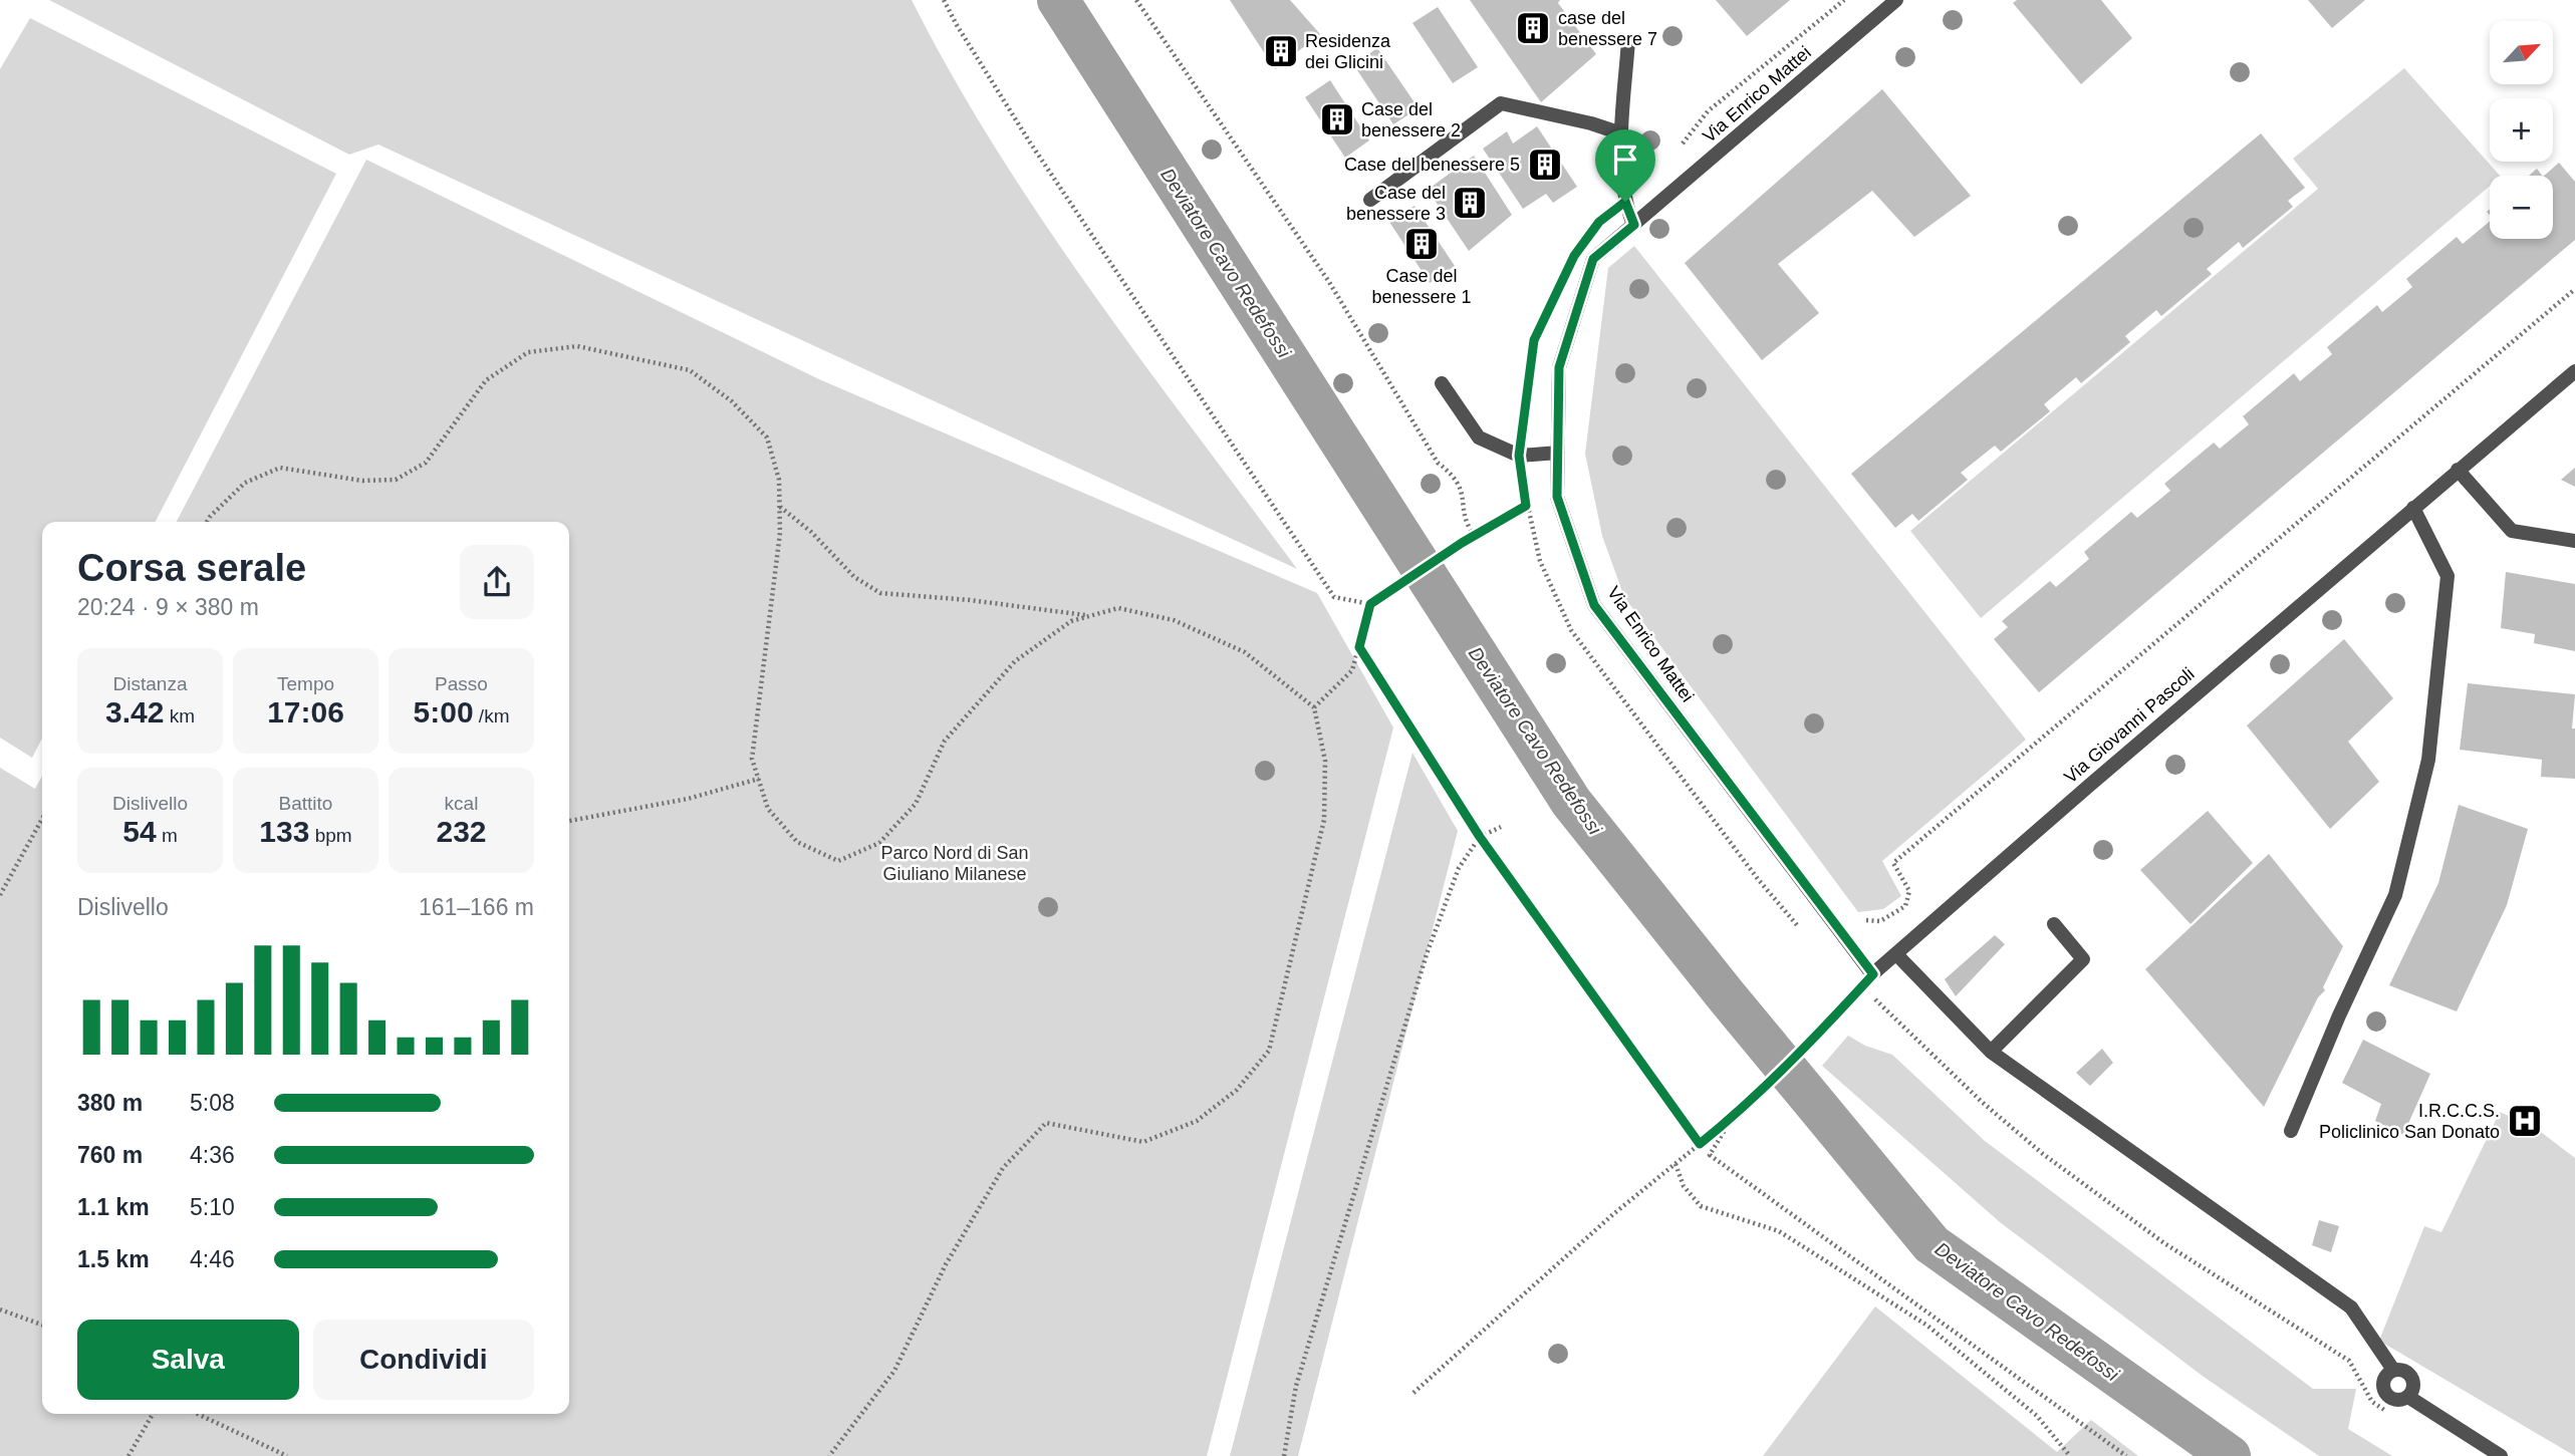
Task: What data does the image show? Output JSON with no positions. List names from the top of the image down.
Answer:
{
  "streets": {
    "street": ["Via Enrico Mattei", "Via Giovanni Pascoli"]
  },
  "crossings": [
    ["Via Enrico Mattei", "Via Giovanni Pascoli"]
  ],
  "water": ["Deviatore Cavo Redefossi"],
  "parks": ["Parco Nord di San Giuliano Milanese"],
  "places": {
    "building": [
      "case del benessere 7",
      "Residenza dei Glicini",
      "Case del benessere 2",
      "Case del benessere 5",
      "Case del benessere 3",
      "Case del benessere 1"
    ],
    "hospital": ["I.R.C.C.S. Policlinico San Donato"]
  },
  "north": "top right",
  "page": {
    "map_buttons": ["+", "−"],
    "heading": ["Corsa serale", "20:24 · 9 × 380 m"],
    "stats": [
      ["Distanza", "3.42 km"],
      ["Tempo", "17:06"],
      ["Passo", "5:00 /km"],
      ["Dislivello", "54 m"],
      ["Battito", "133 bpm"],
      ["kcal", "232"]
    ],
    "chart": ["Dislivello", "161–166 m"],
    "list": [
      {
        "name": "380 m",
        "note": "5:08"
      },
      {
        "name": "760 m",
        "note": "4:36"
      },
      {
        "name": "1.1 km",
        "note": "5:10"
      },
      {
        "name": "1.5 km",
        "note": "4:46"
      }
    ],
    "buttons": ["Salva", "Condividi"]
  }
}
